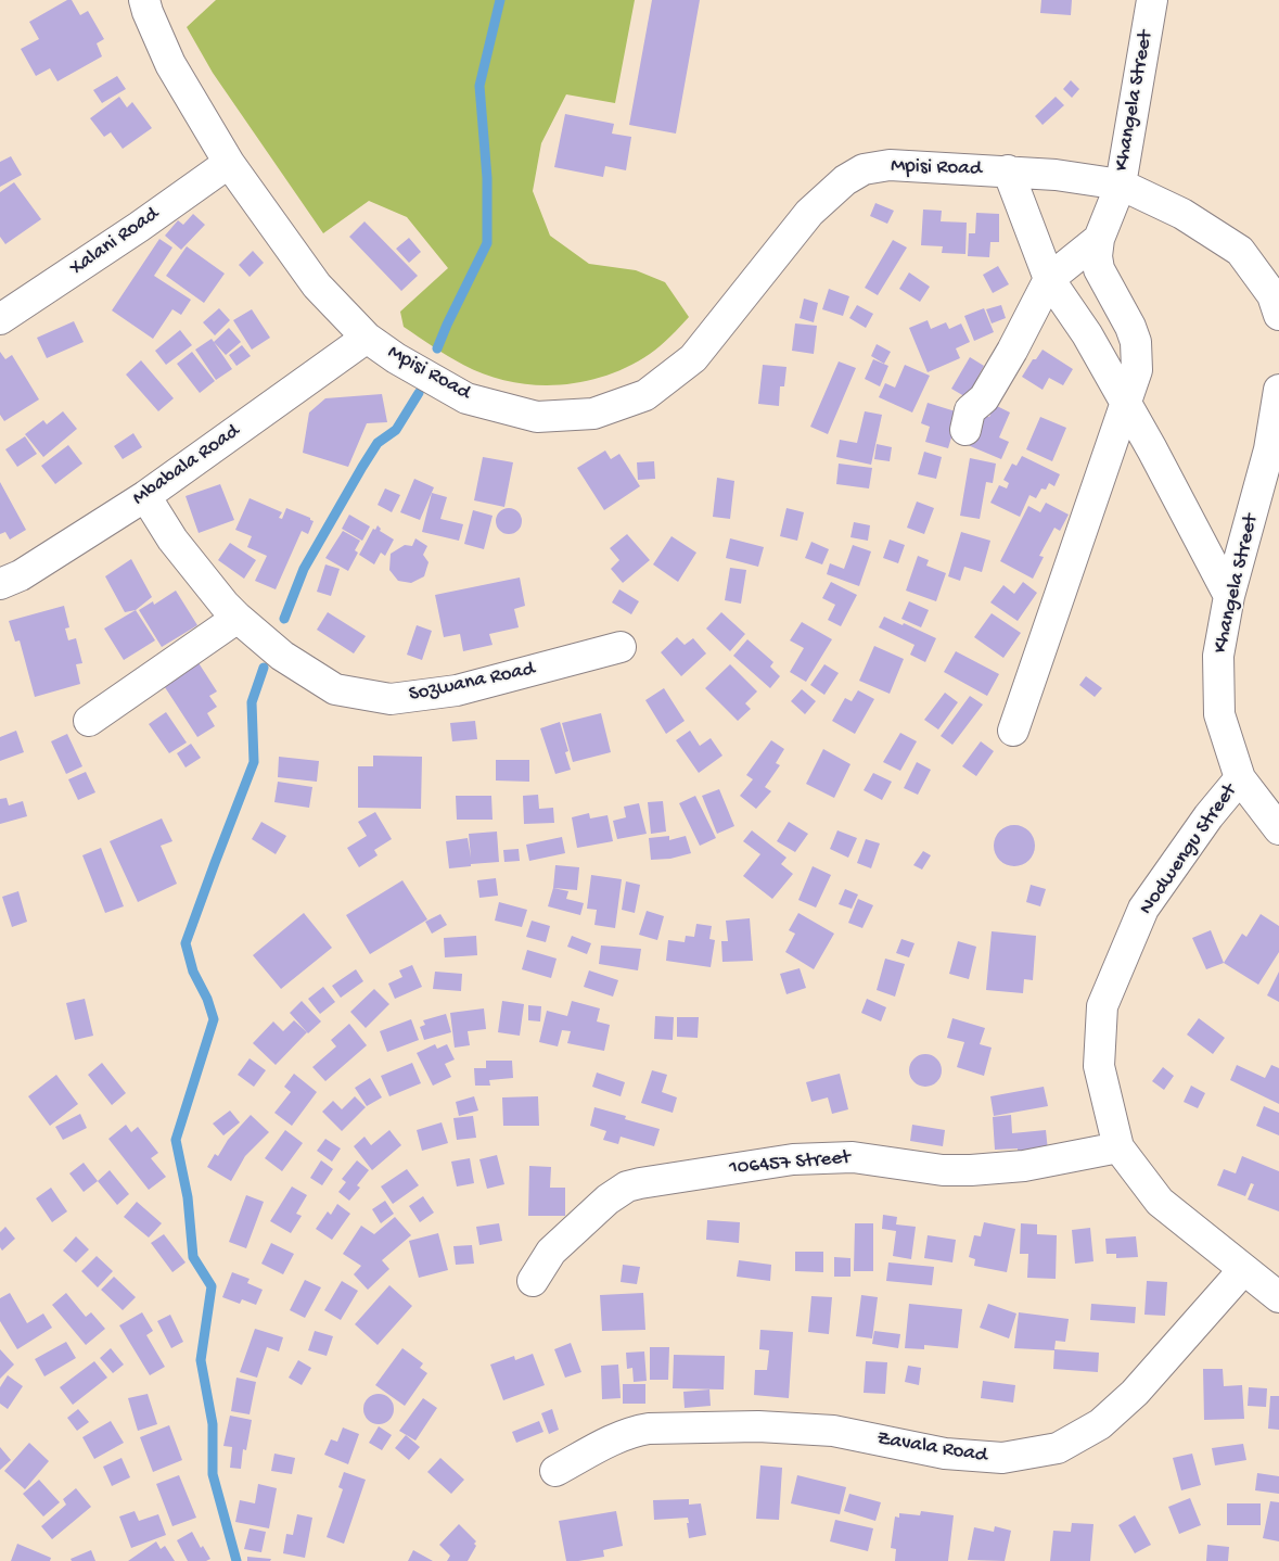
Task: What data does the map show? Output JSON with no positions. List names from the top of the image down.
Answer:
{
  "streets": {
    "street": [
      "Khangela Street",
      "Mpisi Road",
      "Xalani Road",
      "Mbabala Road",
      "Sozwana Road",
      "Nodwengu Street",
      "106457 Street",
      "Zavala Road"
    ]
  },
  "crossings": [
    ["Khangela Street", "Mpisi Road"],
    ["Khangela Street", "Nodwengu Street"],
    ["Mpisi Road", "Xalani Road"],
    ["Mpisi Road", "Mbabala Road"],
    ["Mbabala Road", "Sozwana Road"],
    ["Nodwengu Street", "106457 Street"],
    ["Nodwengu Street", "Zavala Road"]
  ]
}
